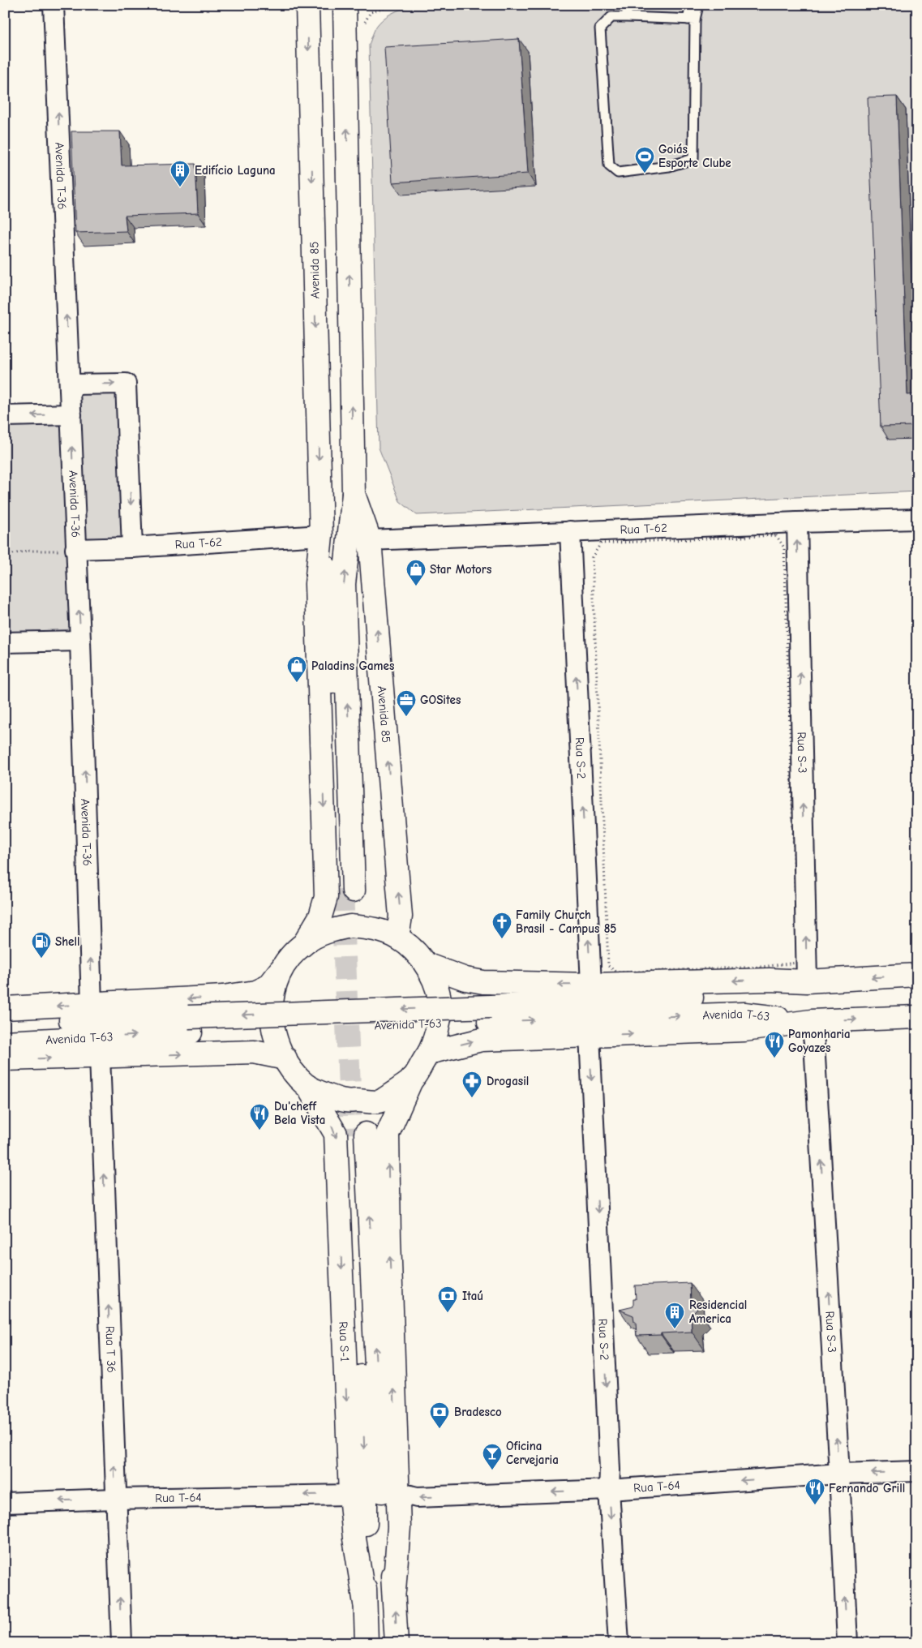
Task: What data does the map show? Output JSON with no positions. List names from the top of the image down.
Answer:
{
  "streets": {
    "main road": ["Avenida 85", "Avenida T-63", "Rua S-1"],
    "street": [
      "Avenida T-36",
      "Rua T-62",
      "Rua S-3",
      "Rua S-2",
      "Rua T 36",
      "Rua T-64"
    ]
  },
  "crossings": [
    ["Avenida T-36", "Rua T-62"],
    ["Avenida 85", "Rua T-62"],
    ["Rua T-62", "Rua S-3"],
    ["Rua T-62", "Rua S-2"],
    ["Rua S-3", "Avenida T-63"],
    ["Rua S-3", "Rua T-64"],
    ["Rua S-2", "Avenida T-63"],
    ["Rua S-2", "Rua T-64"],
    ["Avenida T-63", "Rua T 36"],
    ["Rua S-1", "Rua T-64"],
    ["Rua T 36", "Rua T-64"]
  ],
  "one_way": [
    "Avenida T-36",
    "Rua S-3",
    "Rua T 36",
    "Rua T-64"
  ],
  "places": {
    "sports": ["Goiás Esporte Clube"],
    "building": ["Edifício Laguna", "Residencial America"],
    "shop": ["Star Motors", "Paladins Games"],
    "office": ["GOSites"],
    "church": ["Family Church Brasil - Campus 85"],
    "fuel station": ["Shell"],
    "restaurant": ["Pamonharia Goyazes", "Du'cheff Bela Vista", "Fernando Grill"],
    "pharmacy": ["Drogasil"],
    "bank": ["Itaú", "Bradesco"],
    "bar": ["Oficina Cervejaria"]
  }
}
